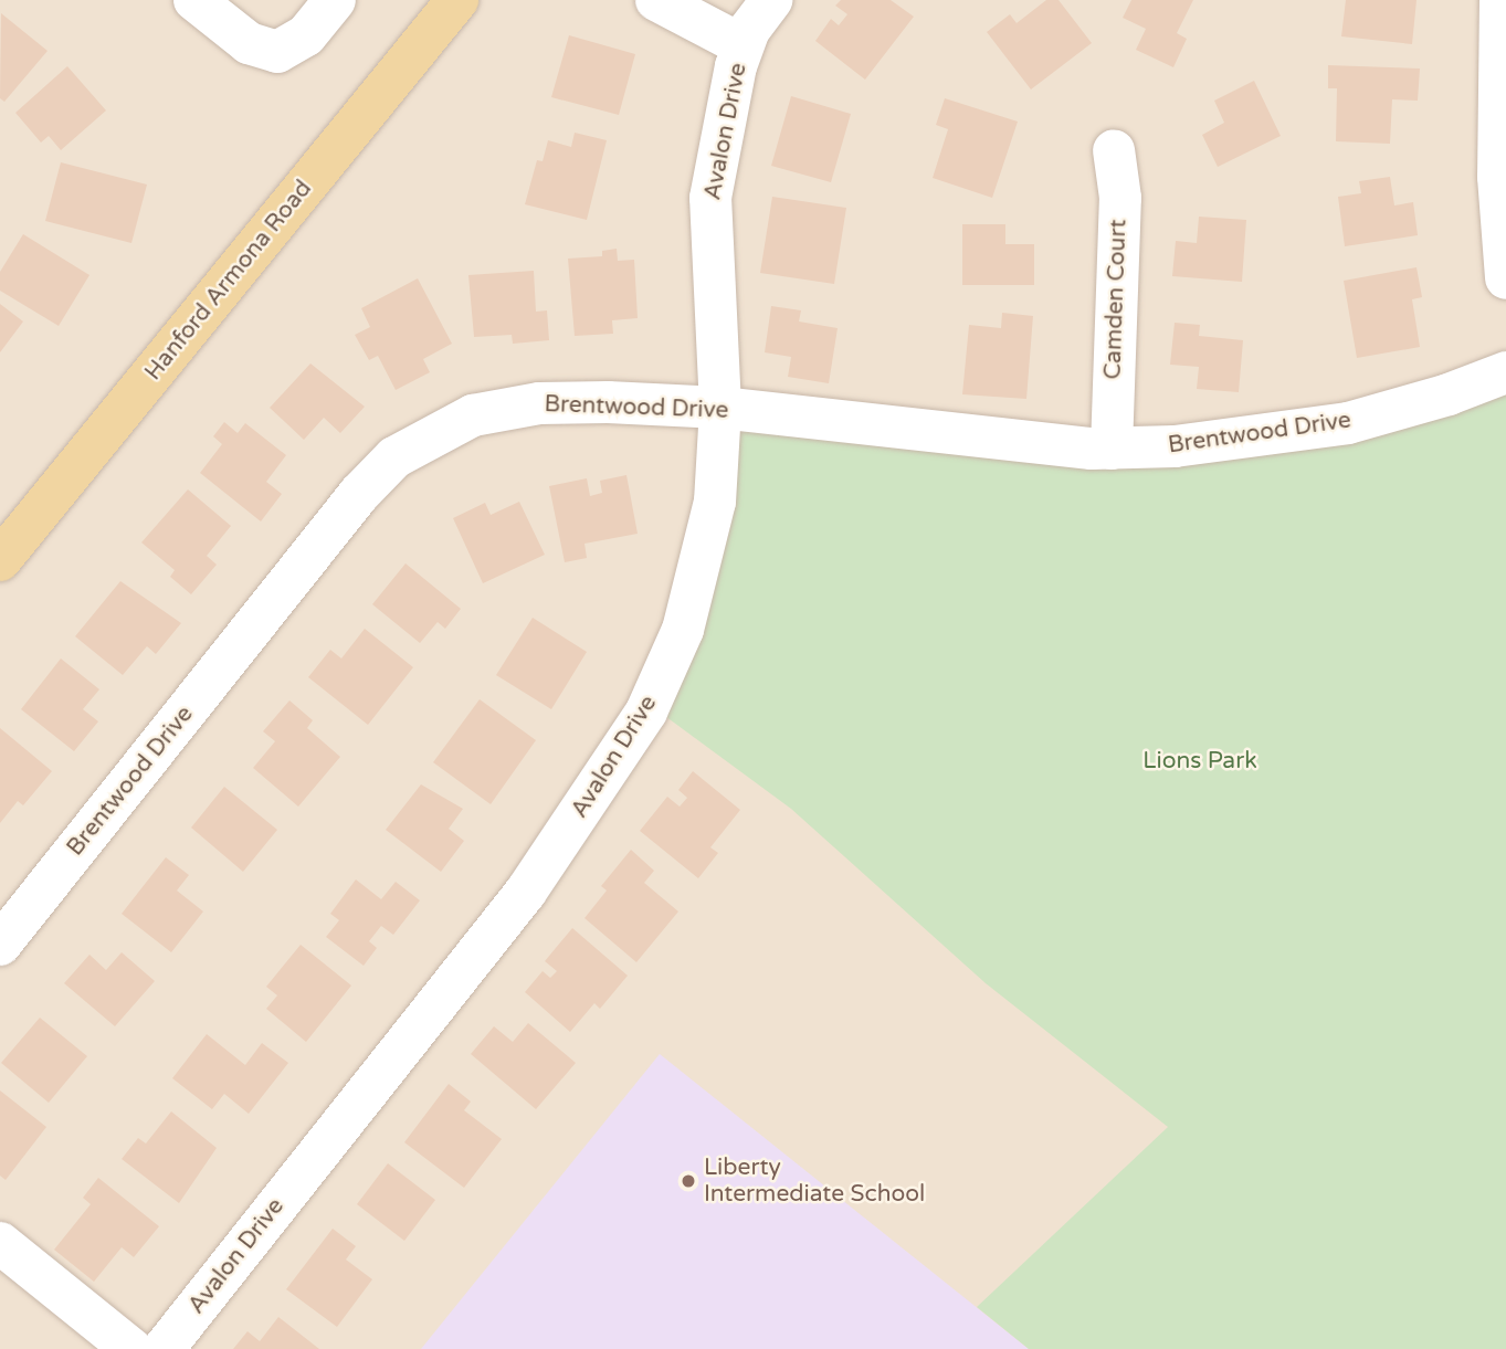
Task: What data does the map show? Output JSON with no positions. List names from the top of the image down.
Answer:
{
  "streets": {
    "main road": ["Hanford Armona Road"],
    "street": ["Avalon Drive", "Camden Court", "Brentwood Drive"]
  },
  "crossings": [
    ["Avalon Drive", "Brentwood Drive"],
    ["Camden Court", "Brentwood Drive"]
  ],
  "parks": ["Lions Park"],
  "places": ["Liberty Intermediate School"]
}
